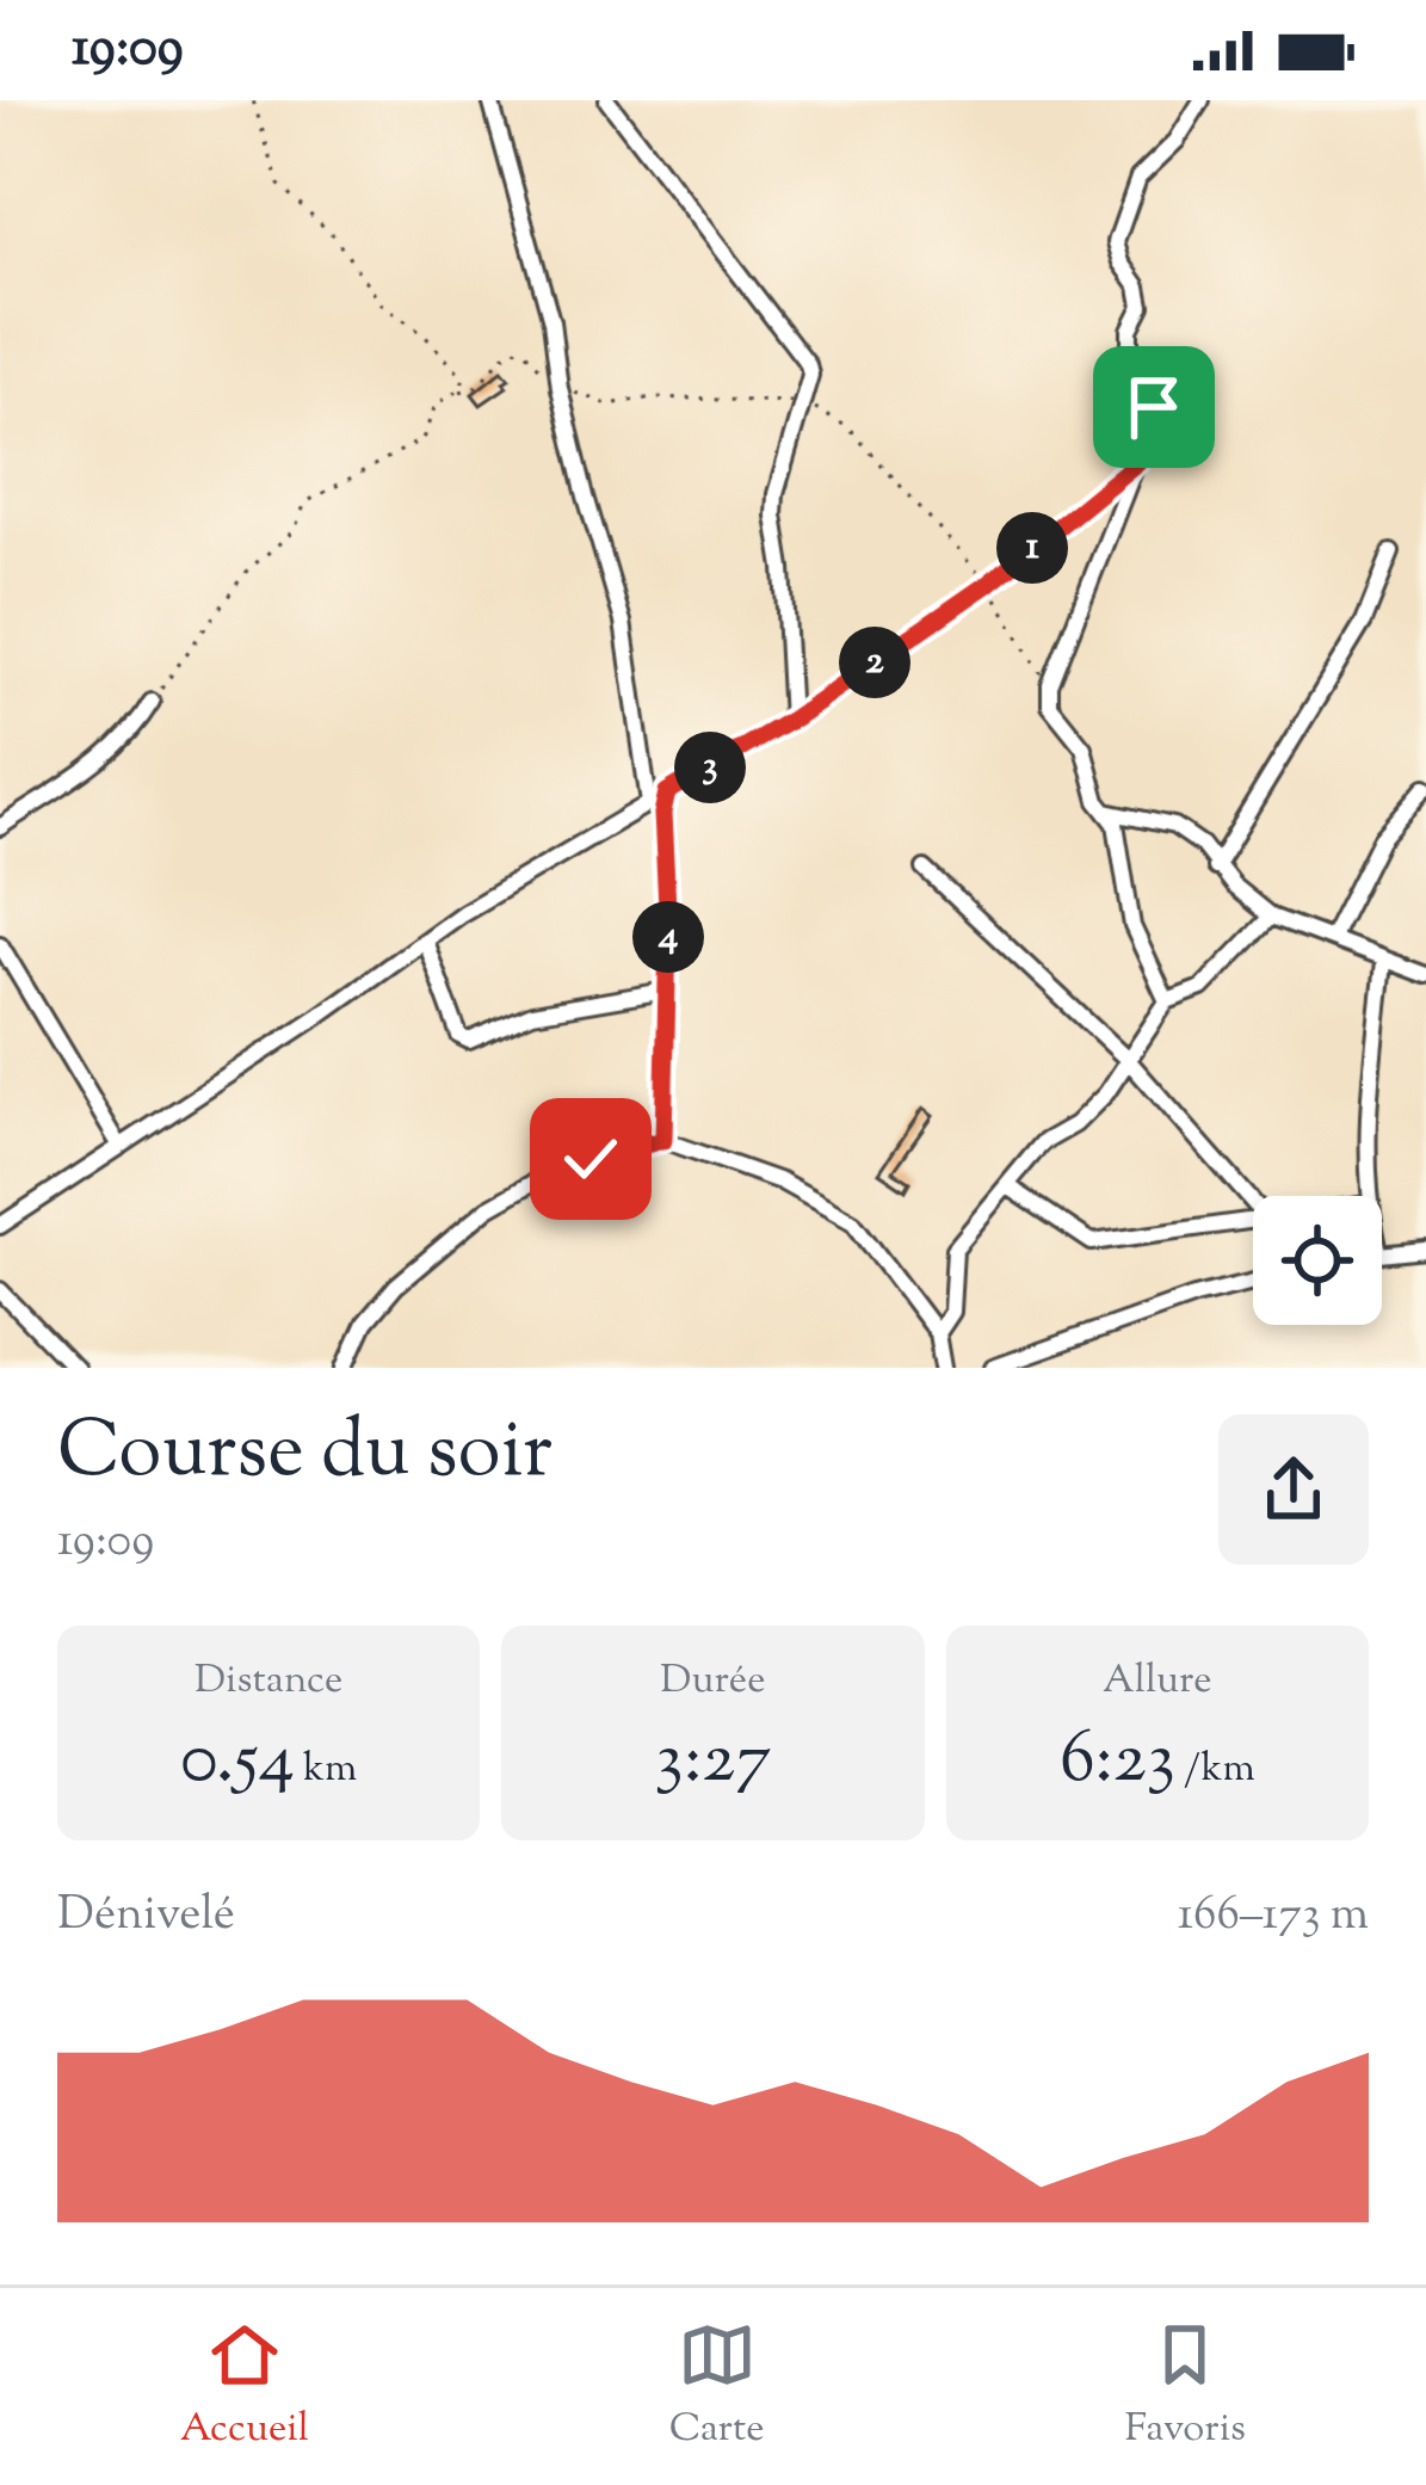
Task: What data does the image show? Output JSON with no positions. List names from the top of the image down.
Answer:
{
  "page": {
    "status": "19:09",
    "pins": [
      "1",
      "2",
      "3",
      "4"
    ],
    "heading": ["Course du soir", "19:09"],
    "stats": [
      ["Distance", "0.54 km"],
      ["Durée", "3:27"],
      ["Allure", "6:23 /km"]
    ],
    "chart": ["Dénivelé", "166–173 m"],
    "tabs": ["Accueil", "Carte", "Favoris"]
  }
}
